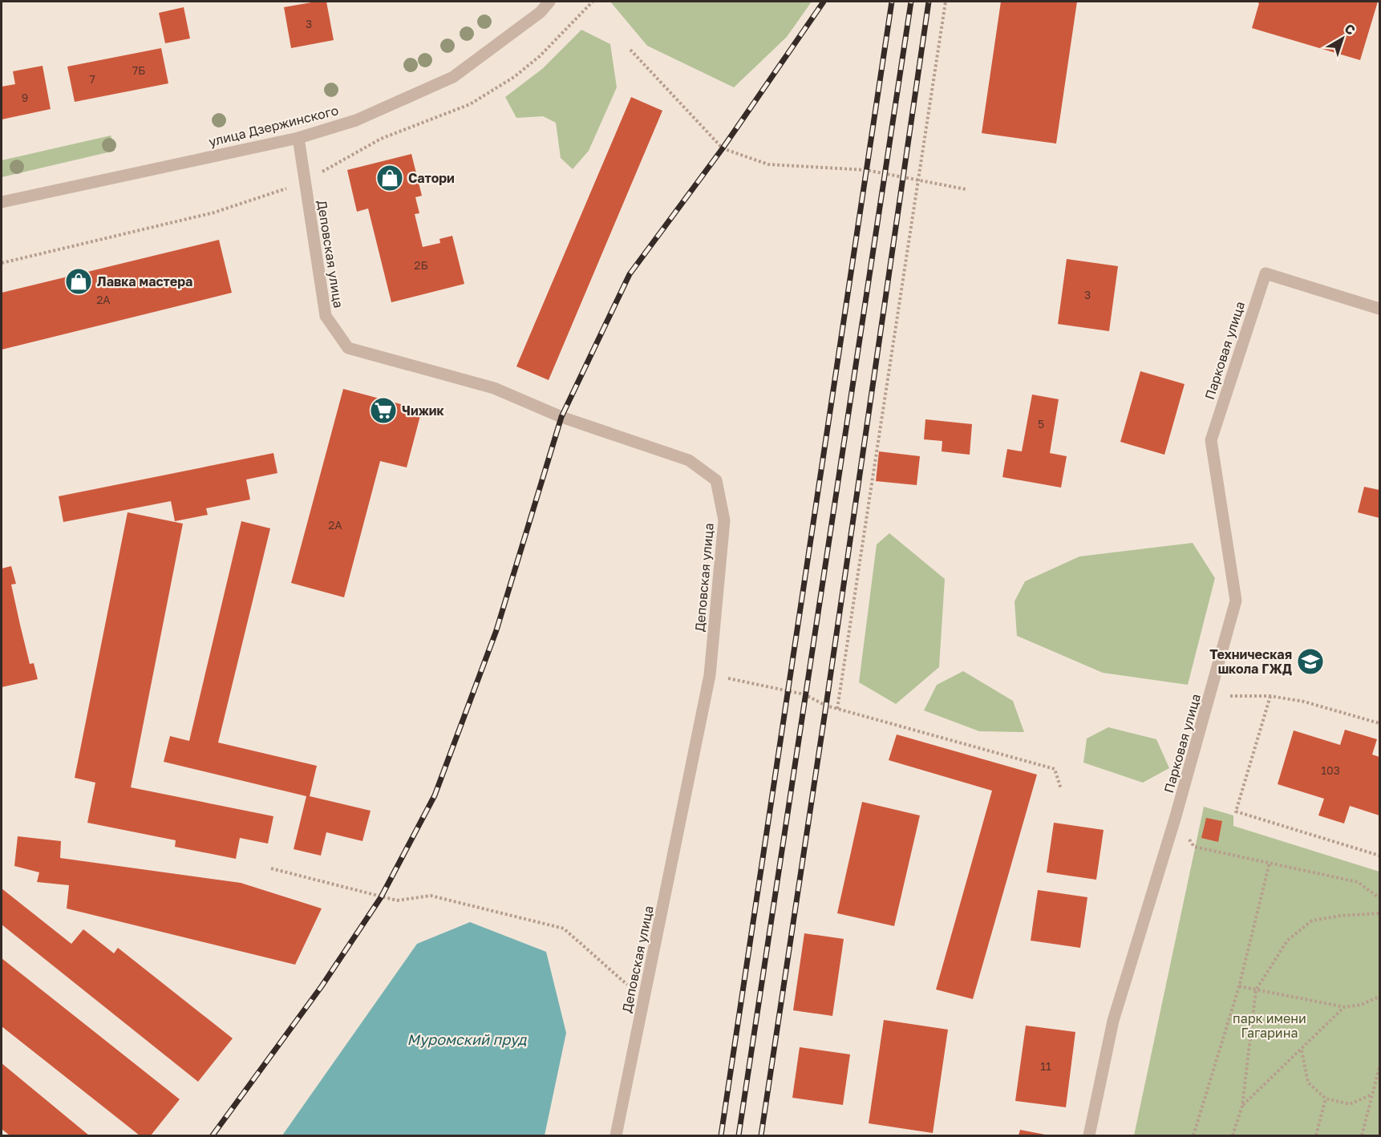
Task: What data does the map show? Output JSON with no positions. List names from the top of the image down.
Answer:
{
  "streets": {
    "street": ["улица Дзержинского", "Деповская улица", "Парковая улица"]
  },
  "crossings": [
    ["улица Дзержинского", "Деповская улица"]
  ],
  "water": ["Муромский пруд"],
  "parks": ["парк имени Гагарина"],
  "places": {
    "shop": ["Сатори", "Лавка мастера"],
    "supermarket": ["Чижик"],
    "school or university": ["Техническая школа ГЖД"]
  },
  "house_numbers": [
    "3",
    "7Б",
    "7",
    "9",
    "2Б",
    "3",
    "2А",
    "5",
    "2А",
    "103",
    "11"
  ],
  "north": "top right"
}
